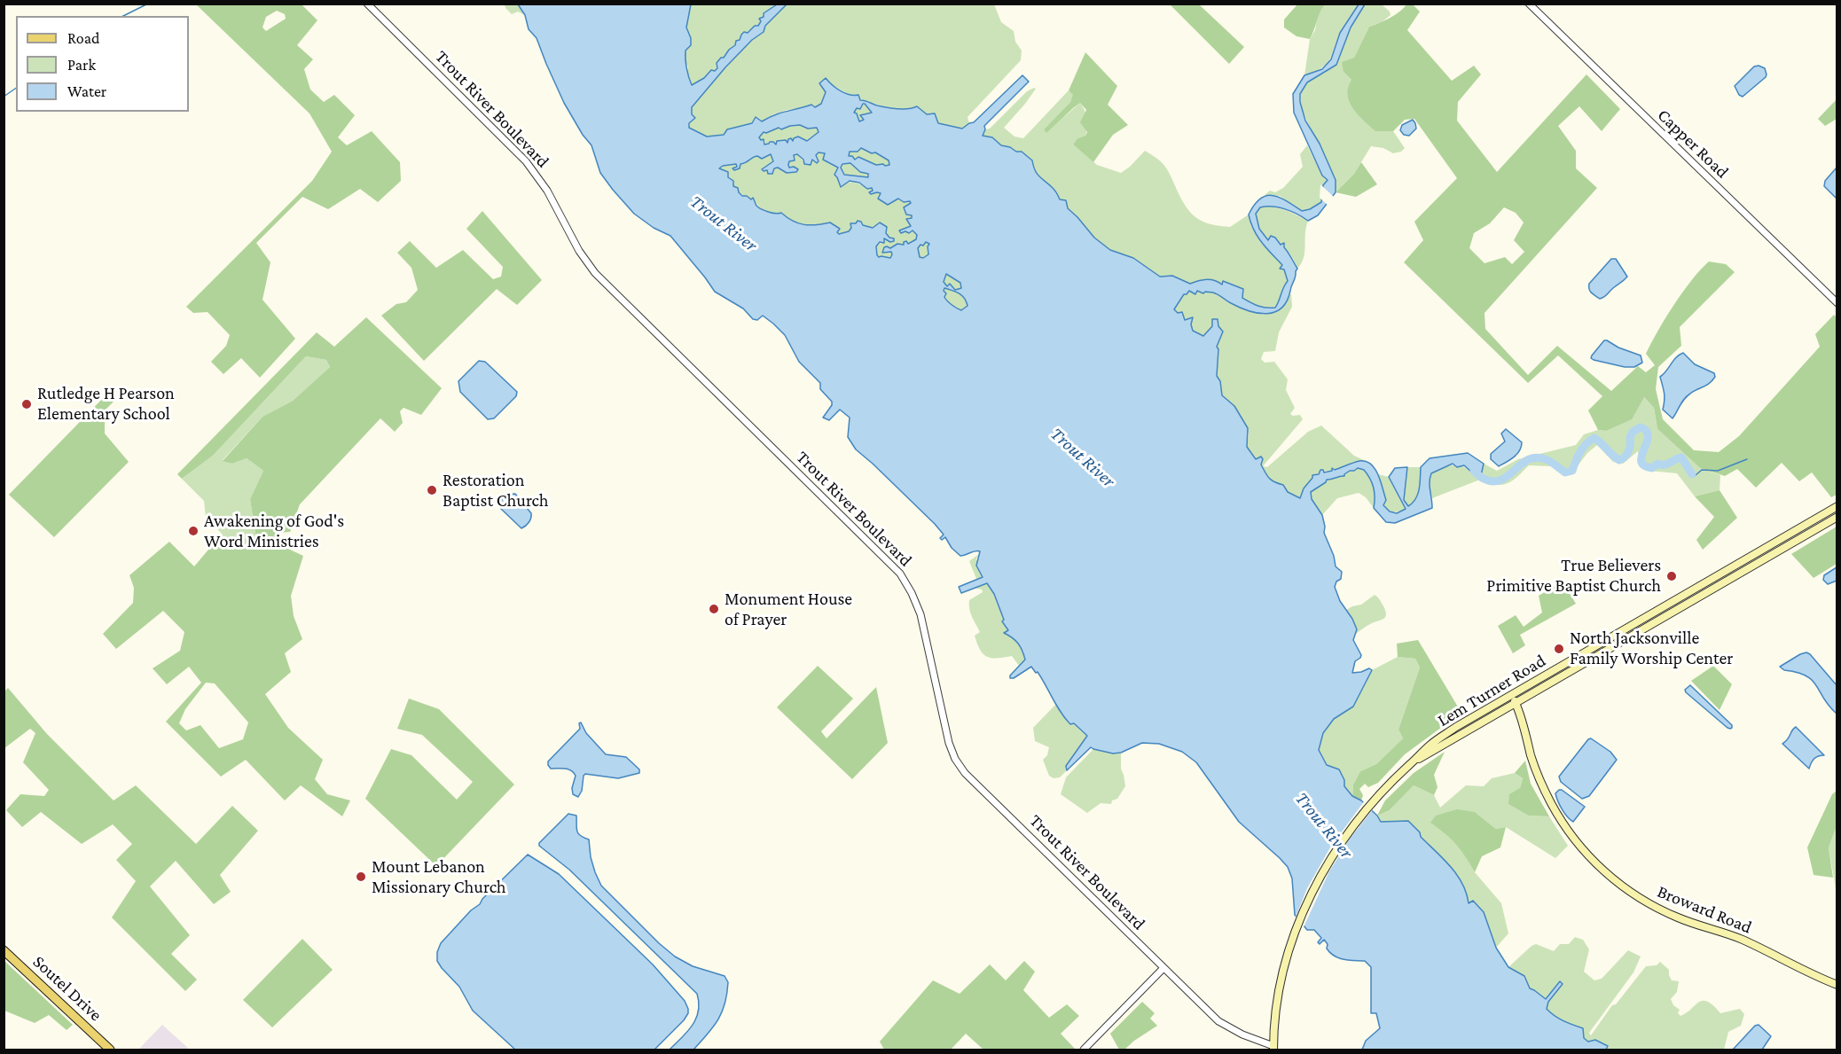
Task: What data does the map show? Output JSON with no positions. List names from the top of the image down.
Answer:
{
  "streets": {
    "main road": ["Lem Turner Road", "Broward Road", "Soutel Drive"],
    "street": ["Trout River Boulevard", "Capper Road"]
  },
  "crossings": [
    ["Trout River Boulevard", "Lem Turner Road"],
    ["Lem Turner Road", "Broward Road"]
  ],
  "water": ["Trout River"],
  "places": [
    "Rutledge H Pearson Elementary School",
    "Restoration Baptist Church",
    "Awakening of God's Word Ministries",
    "True Believers Primitive Baptist Church",
    "Monument House of Prayer",
    "North Jacksonville Family Worship Center",
    "Mount Lebanon Missionary Church"
  ],
  "legend": ["Road", "Park", "Water"]
}
